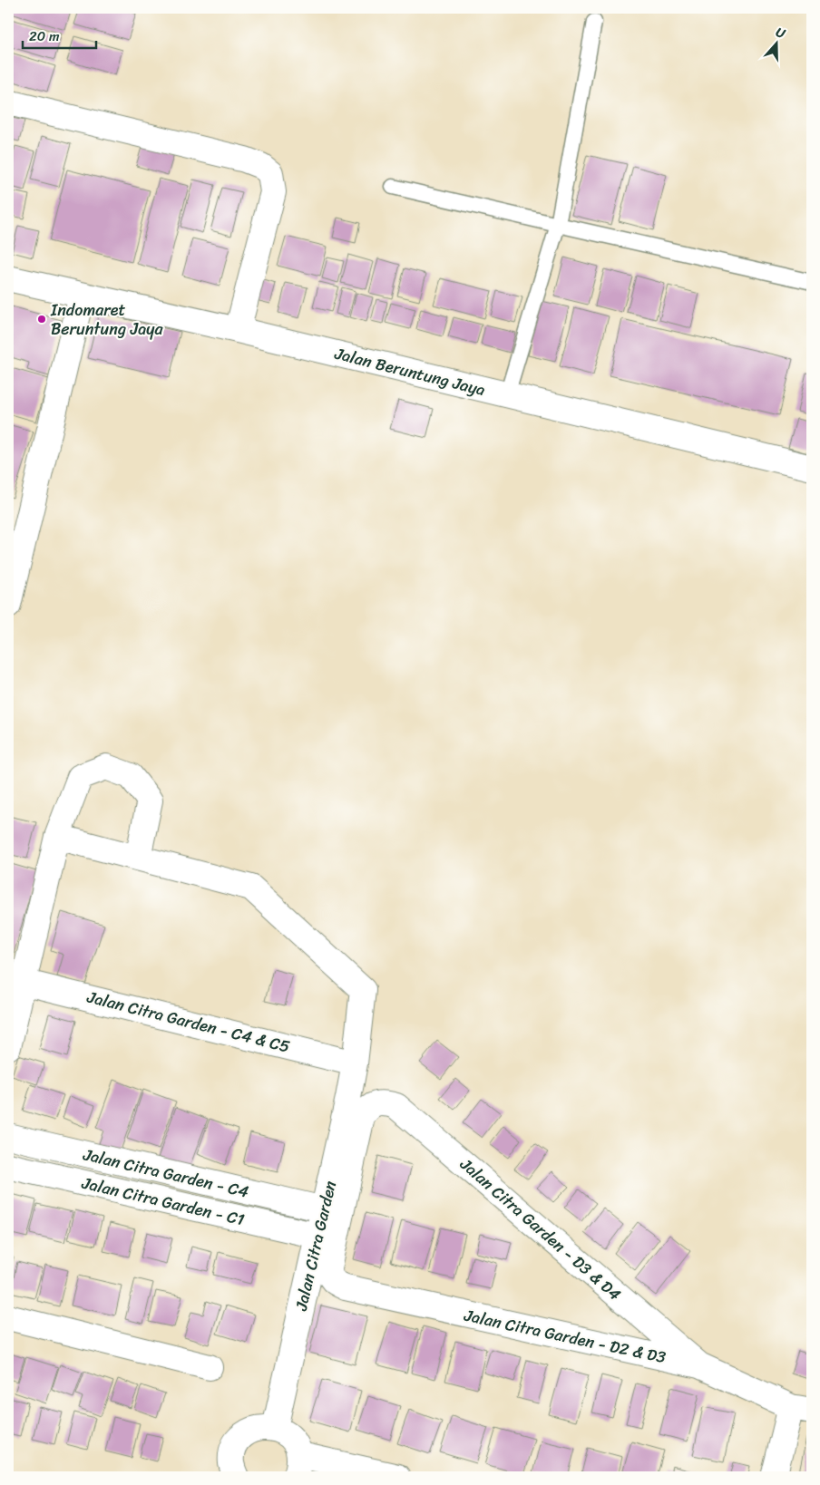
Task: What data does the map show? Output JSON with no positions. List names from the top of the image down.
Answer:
{
  "streets": {
    "street": [
      "Jalan Beruntung Jaya",
      "Jalan Citra Garden - C4 & C5",
      "Jalan Citra Garden - C4",
      "Jalan Citra Garden - C1",
      "Jalan Citra Garden - D3 & D4",
      "Jalan Citra Garden",
      "Jalan Citra Garden - D2 & D3"
    ]
  },
  "crossings": [
    ["Jalan Citra Garden - C4 & C5", "Jalan Citra Garden"],
    ["Jalan Citra Garden - C4", "Jalan Citra Garden"],
    ["Jalan Citra Garden - C1", "Jalan Citra Garden"],
    ["Jalan Citra Garden - D3 & D4", "Jalan Citra Garden"],
    ["Jalan Citra Garden - D3 & D4", "Jalan Citra Garden - D2 & D3"],
    ["Jalan Citra Garden", "Jalan Citra Garden - D2 & D3"]
  ],
  "places": ["Indomaret Beruntung Jaya"],
  "scale_bar": "20 m",
  "north": "top"
}
